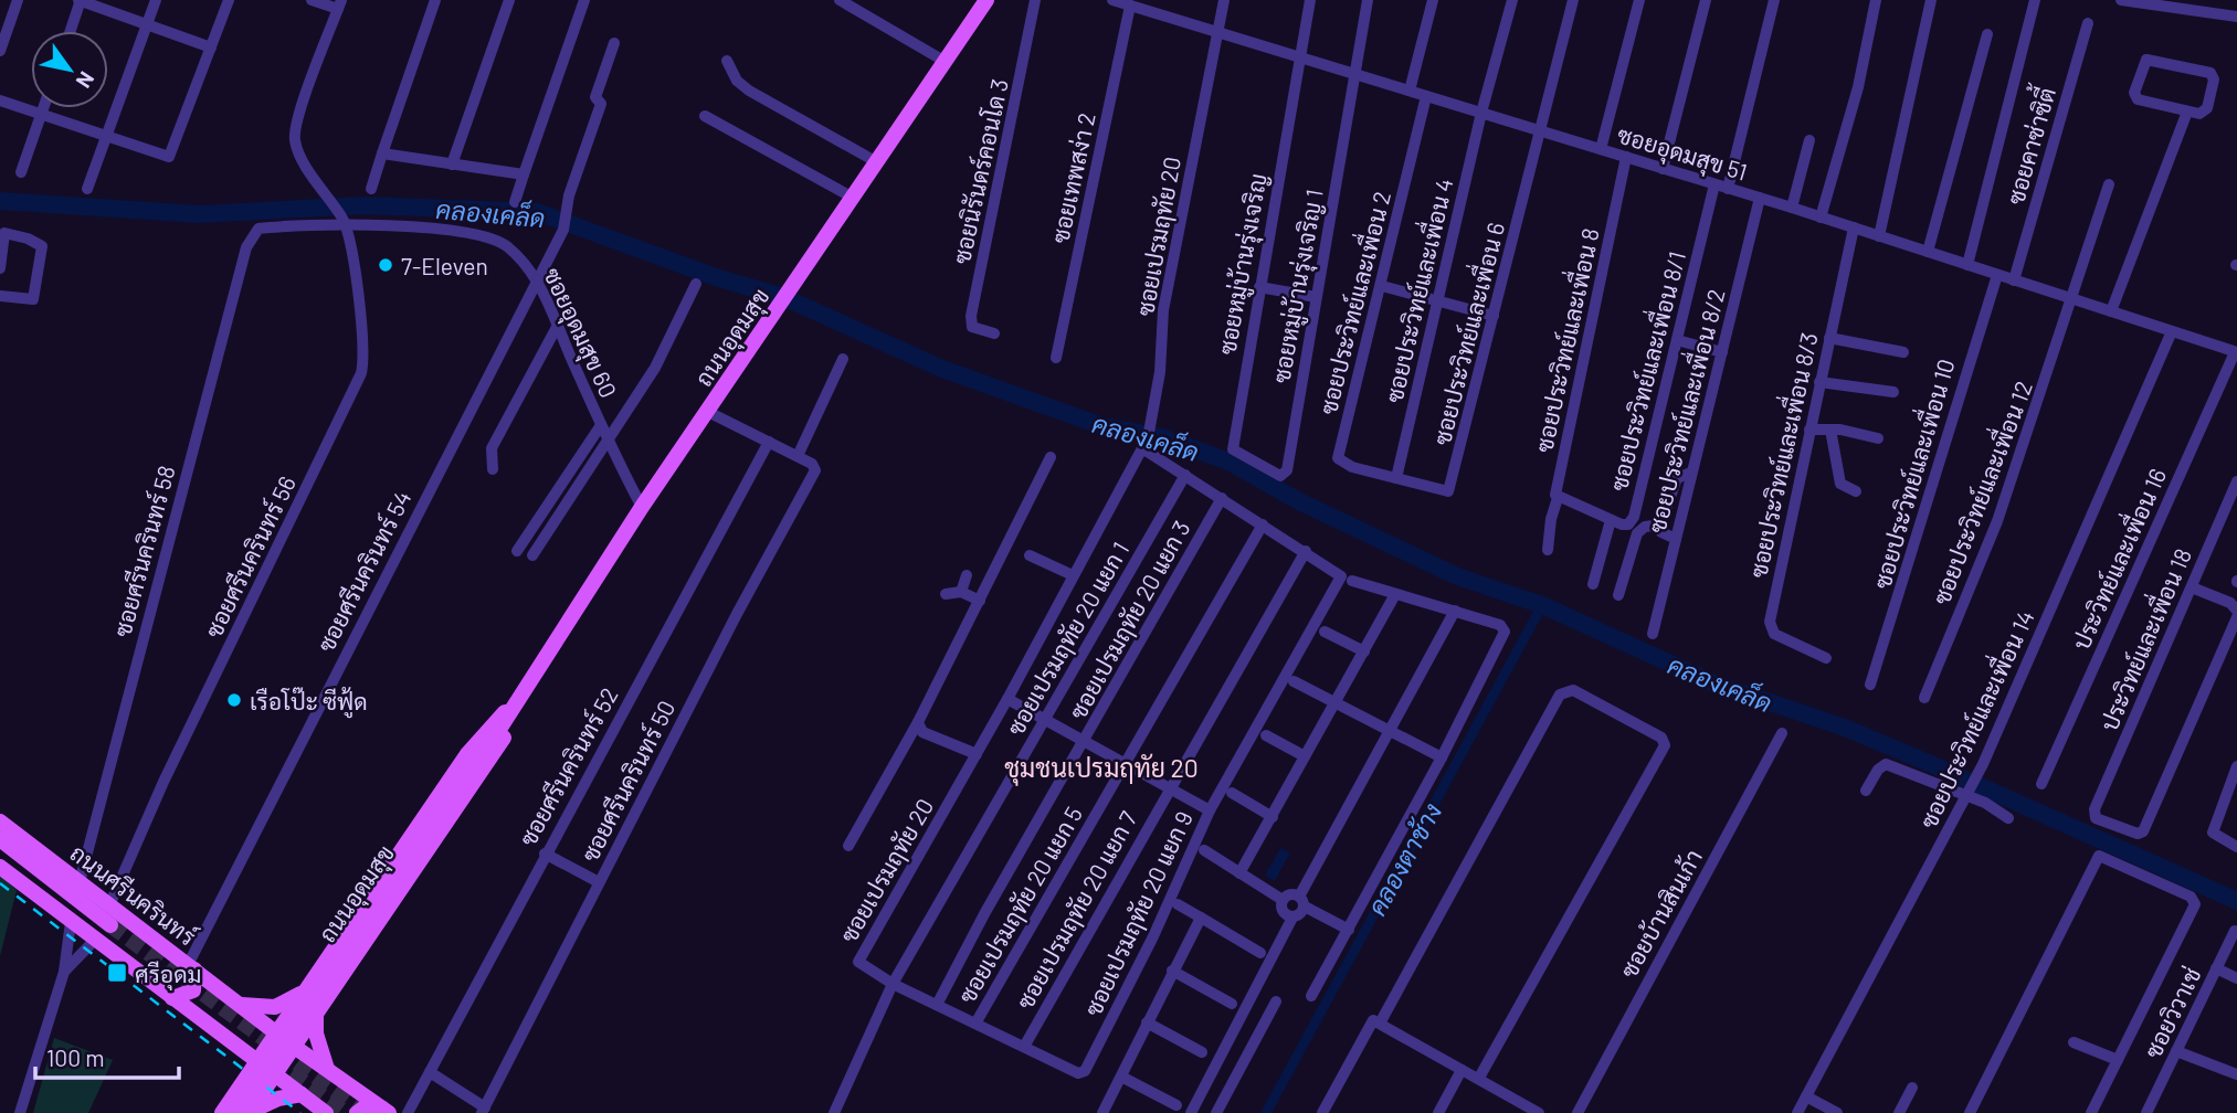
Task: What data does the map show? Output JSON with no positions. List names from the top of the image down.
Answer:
{
  "streets": {
    "main road": ["ถนนอุดมสุข", "ถนนศรีนครินทร์"],
    "street": [
      "ซอยคาซ่าซิตี้",
      "ซอยอุดมสุข 51",
      "ซอยนิรันดร์คอนโด 3",
      "ซอยเทพสง่า 2",
      "ซอยเปรมฤทัย 20",
      "ซอยหมู่บ้านรุ่งเจริญ",
      "ซอยหมู่บ้านรุ่งเจริญ 1",
      "ซอยประวิทย์และเพื่อน 4",
      "ซอยประวิทย์และเพื่อน 2",
      "ซอยอุดมสุข 60",
      "ซอยประวิทย์และเพื่อน 6",
      "ซอยประวิทย์และเพื่อน 8",
      "ซอยประวิทย์และเพื่อน 8/1",
      "ซอยประวิทย์และเพื่อน 8/2",
      "ซอยประวิทย์และเพื่อน 8/3",
      "ซอยประวิทย์และเพื่อน 10",
      "ซอยประวิทย์และเพื่อน 12",
      "ซอยศรีนครินทร์ 58",
      "ซอยศรีนครินทร์ 56",
      "ประวิทย์และเพื่อน 16",
      "ซอยศรีนครินทร์ 54",
      "ซอยเปรมฤทัย 20 แยก 3",
      "ซอยเปรมฤทัย 20 แยก 1",
      "ประวิทย์และเพื่อน 18",
      "ซอยประวิทย์และเพื่อน 14",
      "ซอยศรีนครินทร์ 52",
      "ซอยศรีนครินทร์ 50",
      "ซอยเปรมฤทัย 20 แยก 5",
      "ซอยเปรมฤทัย 20 แยก 7",
      "ซอยเปรมฤทัย 20 แยก 9",
      "ซอยบ้านสินเก้า",
      "ซอยวิวาเช่"
    ]
  },
  "crossings": [
    ["ซอยคาซ่าซิตี้", "ซอยอุดมสุข 51"],
    ["ซอยอุดมสุข 51", "ซอยเทพสง่า 2"],
    ["ซอยอุดมสุข 51", "ซอยเปรมฤทัย 20"],
    ["ซอยอุดมสุข 51", "ซอยหมู่บ้านรุ่งเจริญ"],
    ["ซอยอุดมสุข 51", "ซอยหมู่บ้านรุ่งเจริญ 1"],
    ["ซอยอุดมสุข 51", "ซอยประวิทย์และเพื่อน 4"],
    ["ซอยอุดมสุข 51", "ซอยประวิทย์และเพื่อน 2"],
    ["ซอยอุดมสุข 51", "ซอยประวิทย์และเพื่อน 6"],
    ["ซอยอุดมสุข 51", "ซอยประวิทย์และเพื่อน 8"],
    ["ซอยอุดมสุข 51", "ซอยประวิทย์และเพื่อน 8/1"],
    ["ซอยอุดมสุข 51", "ซอยประวิทย์และเพื่อน 8/2"],
    ["ซอยอุดมสุข 51", "ซอยประวิทย์และเพื่อน 8/3"],
    ["ซอยอุดมสุข 51", "ซอยประวิทย์และเพื่อน 10"],
    ["ซอยอุดมสุข 51", "ซอยประวิทย์และเพื่อน 12"],
    ["ซอยอุดมสุข 51", "ประวิทย์และเพื่อน 16"],
    ["ซอยอุดมสุข 51", "ซอยประวิทย์และเพื่อน 14"],
    ["ซอยเปรมฤทัย 20", "ซอยเปรมฤทัย 20 แยก 3"],
    ["ซอยเปรมฤทัย 20", "ซอยเปรมฤทัย 20 แยก 1"],
    ["ซอยเปรมฤทัย 20", "ซอยเปรมฤทัย 20 แยก 5"],
    ["ซอยเปรมฤทัย 20", "ซอยเปรมฤทัย 20 แยก 7"],
    ["ซอยเปรมฤทัย 20", "ซอยเปรมฤทัย 20 แยก 9"],
    ["ซอยหมู่บ้านรุ่งเจริญ", "ซอยหมู่บ้านรุ่งเจริญ 1"],
    ["ซอยประวิทย์และเพื่อน 4", "ซอยประวิทย์และเพื่อน 2"],
    ["ซอยประวิทย์และเพื่อน 4", "ซอยประวิทย์และเพื่อน 6"],
    ["ซอยประวิทย์และเพื่อน 2", "ซอยประวิทย์และเพื่อน 6"],
    ["ซอยอุดมสุข 60", "ถนนอุดมสุข"],
    ["ซอยอุดมสุข 60", "ซอยศรีนครินทร์ 58"],
    ["ซอยอุดมสุข 60", "ซอยศรีนครินทร์ 56"],
    ["ซอยอุดมสุข 60", "ซอยศรีนครินทร์ 54"],
    ["ถนนอุดมสุข", "ถนนศรีนครินทร์"],
    ["ซอยประวิทย์และเพื่อน 8", "ซอยประวิทย์และเพื่อน 8/1"],
    ["ซอยศรีนครินทร์ 58", "ถนนศรีนครินทร์"],
    ["ซอยศรีนครินทร์ 56", "ถนนศรีนครินทร์"],
    ["ซอยศรีนครินทร์ 54", "ถนนศรีนครินทร์"],
    ["ซอยเปรมฤทัย 20 แยก 7", "ซอยเปรมฤทัย 20 แยก 9"]
  ],
  "districts": ["ชุมชนเปรมฤทัย 20"],
  "water": ["คลองเคล็ด", "คลองตาช้าง"],
  "places": {
    "other": ["7-Eleven", "เรือโป๊ะ ซีฟู้ด"],
    "transit": ["ศรีอุดม"]
  },
  "scale_bar": "100 m",
  "north": "bottom right"
}
